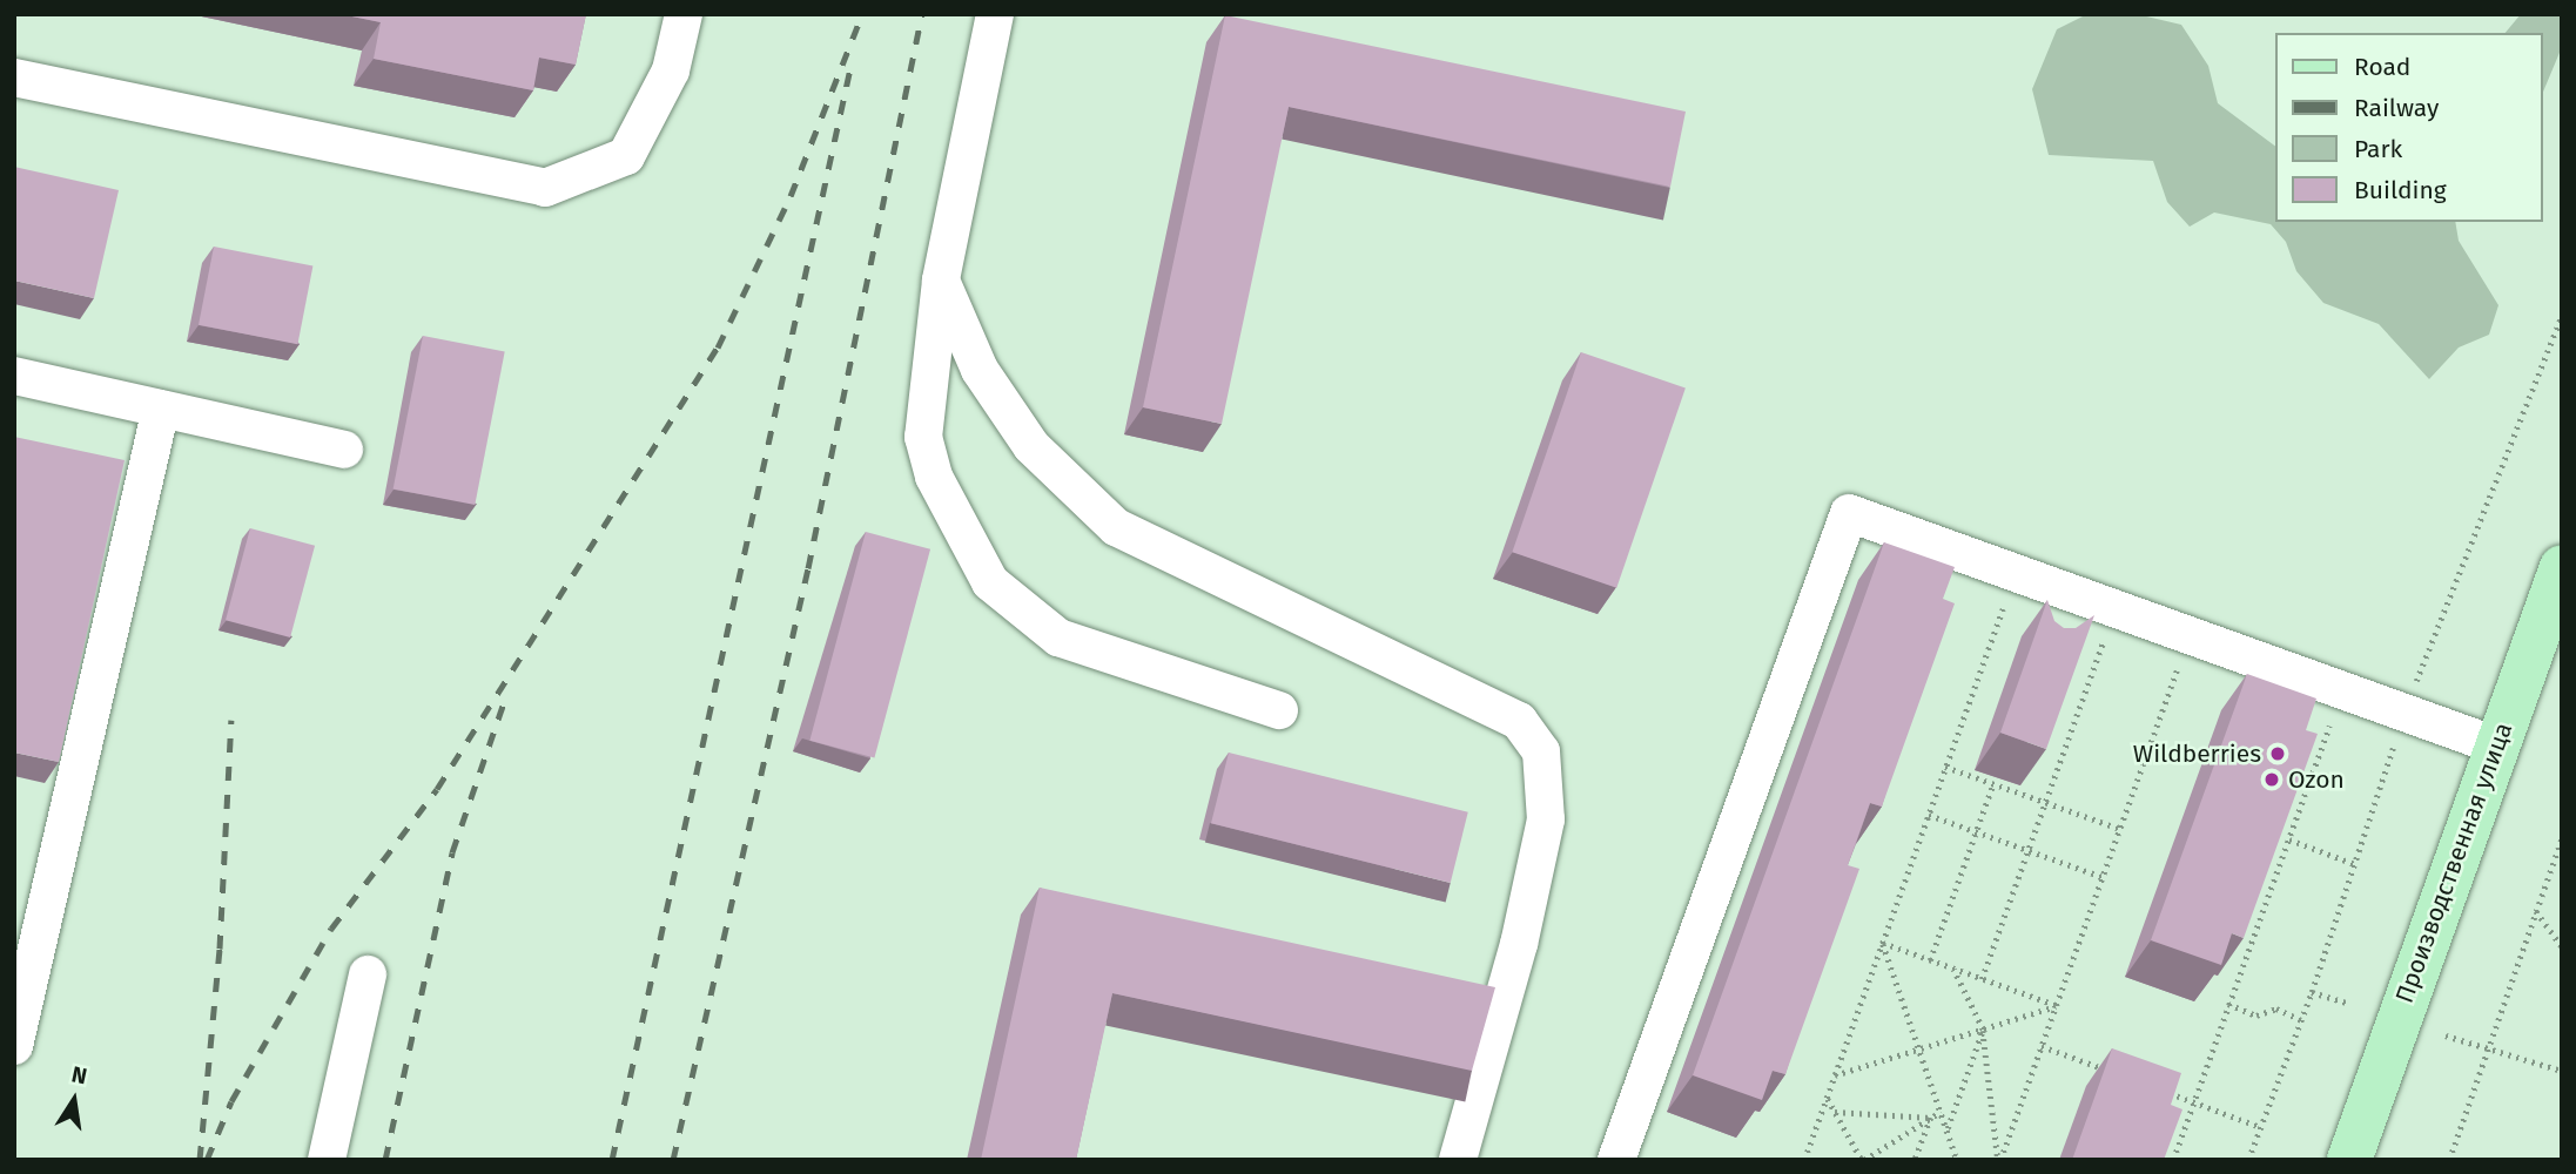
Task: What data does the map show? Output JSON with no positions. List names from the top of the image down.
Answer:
{
  "streets": {
    "main road": ["Производственная улица"]
  },
  "places": ["Wildberries", "Ozon"],
  "legend": [
    "Road",
    "Railway",
    "Park",
    "Building"
  ],
  "north": "top"
}
